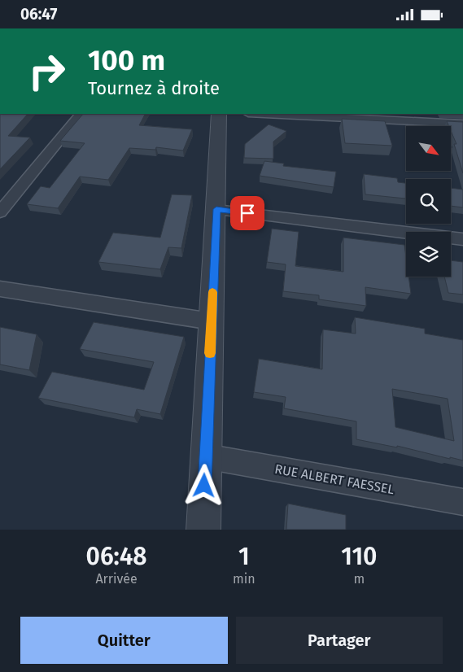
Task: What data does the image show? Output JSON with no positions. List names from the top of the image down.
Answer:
{
  "streets": {
    "street": ["RUE ALBERT FAESSEL"]
  },
  "north": "bottom right",
  "page": {
    "status": "06:47",
    "turn": ["100 m", "Tournez à droite"],
    "eta": [
      "06:48",
      "Arrivée",
      "1",
      "min",
      "110",
      "m"
    ],
    "buttons": ["Quitter", "Partager"]
  }
}
